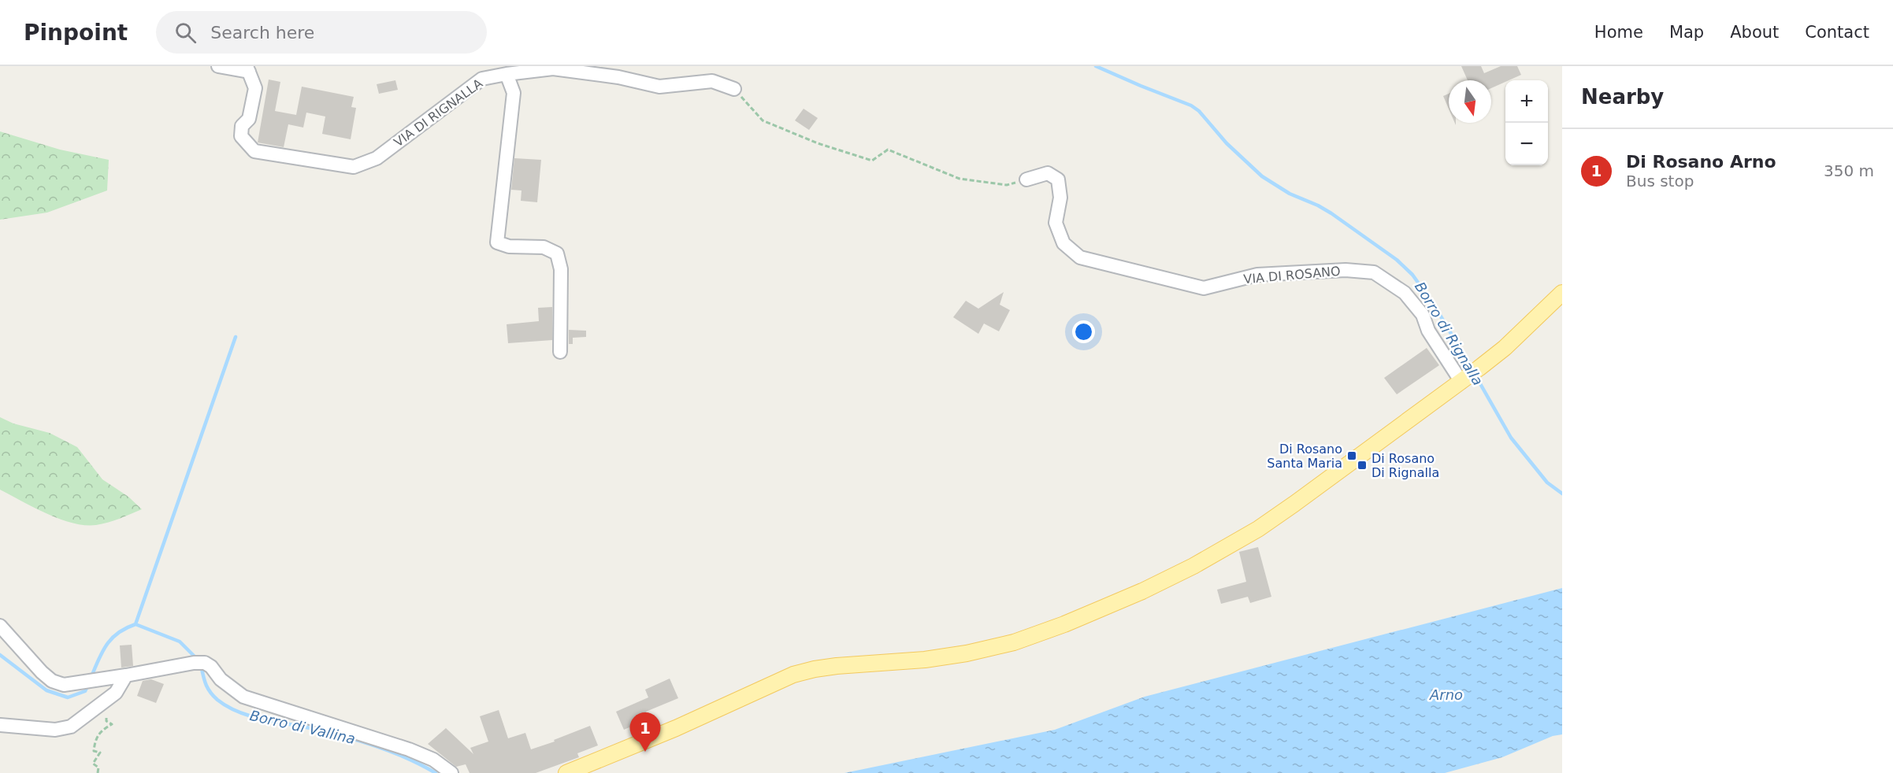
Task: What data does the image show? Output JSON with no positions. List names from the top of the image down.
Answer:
{
  "streets": {
    "street": ["VIA DI RIGNALLA", "VIA DI ROSANO"]
  },
  "water": ["Borro di Rignalla", "Arno", "Borro di Vallina"],
  "places": {
    "transit": ["Di Rosano Santa Maria", "Di Rosano Di Rignalla"]
  },
  "north": "bottom",
  "page": {
    "header": "Pinpoint",
    "search": "Search here",
    "nav": [
      "Home",
      "Map",
      "About",
      "Contact"
    ],
    "heading": "Nearby",
    "map_buttons": ["+", "−"],
    "list": [
      {
        "mark": "1",
        "name": "Di Rosano Arno",
        "note": "Bus stop",
        "value": "350 m"
      }
    ],
    "pins": "1"
  }
}
